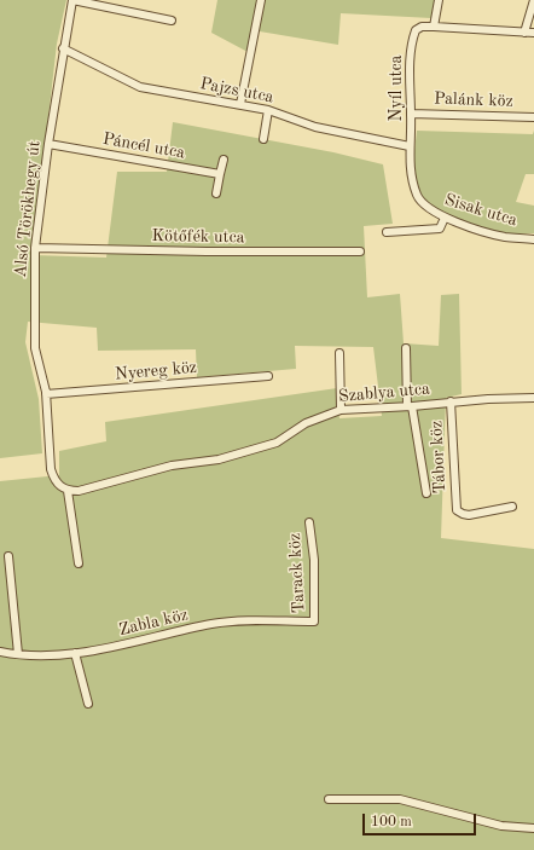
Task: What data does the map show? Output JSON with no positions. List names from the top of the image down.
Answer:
{
  "streets": {
    "street": [
      "Nyíl utca",
      "Pajzs utca",
      "Palánk köz",
      "Páncél utca",
      "Alsó Törökhegy út",
      "Sisak utca",
      "Kötőfék utca",
      "Nyereg köz",
      "Szablya utca",
      "Tábor köz",
      "Tarack köz",
      "Zabla köz"
    ]
  },
  "crossings": [
    ["Nyíl utca", "Pajzs utca"],
    ["Nyíl utca", "Palánk köz"],
    ["Nyíl utca", "Sisak utca"],
    ["Pajzs utca", "Alsó Törökhegy út"],
    ["Pajzs utca", "Sisak utca"],
    ["Páncél utca", "Alsó Törökhegy út"],
    ["Alsó Törökhegy út", "Kötőfék utca"],
    ["Alsó Törökhegy út", "Nyereg köz"],
    ["Alsó Törökhegy út", "Szablya utca"],
    ["Szablya utca", "Tábor köz"],
    ["Tarack köz", "Zabla köz"]
  ],
  "scale_bar": "100 m"
}
